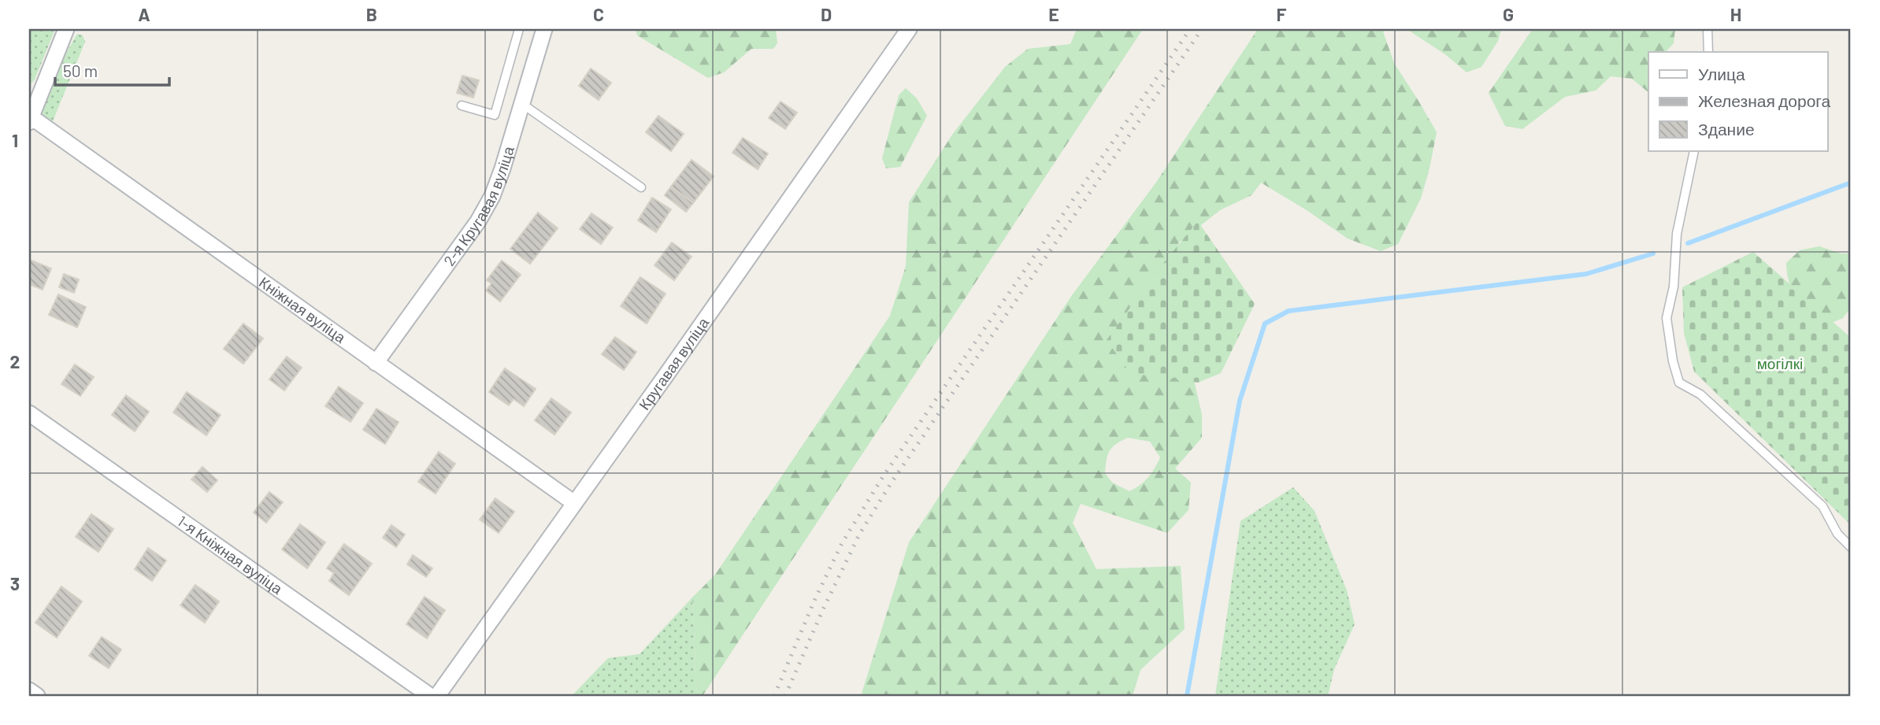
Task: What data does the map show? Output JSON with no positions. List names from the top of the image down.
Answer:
{
  "streets": {
    "street": [
      "2-я Кругавая вуліца",
      "Кніжная вуліца",
      "Кругавая вуліца",
      "1-я Кніжная вуліца"
    ]
  },
  "crossings": [
    ["2-я Кругавая вуліца", "Кніжная вуліца"],
    ["Кніжная вуліца", "Кругавая вуліца"]
  ],
  "parks": ["могілкі"],
  "legend": ["Улица", "Железная дорога", "Здание"],
  "scale_bar": "50 m",
  "grid": {
    "columns": [
      "A",
      "B",
      "C",
      "D",
      "E",
      "F",
      "G",
      "H"
    ],
    "rows": ["1", "2", "3"]
  }
}
